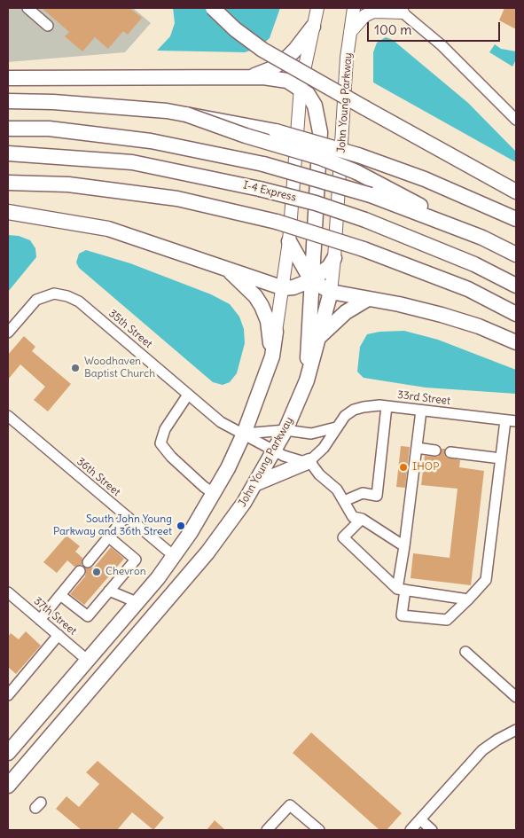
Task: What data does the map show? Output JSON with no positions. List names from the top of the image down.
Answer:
{
  "streets": {
    "highway": ["John Young Parkway", "I-4 Express"],
    "street": [
      "35th Street",
      "33rd Street",
      "36th Street",
      "37th Street"
    ]
  },
  "places": [
    "Woodhaven Baptist Church",
    "IHOP",
    "South John Young Parkway and 36th Street",
    "Chevron"
  ],
  "scale_bar": "100 m"
}
